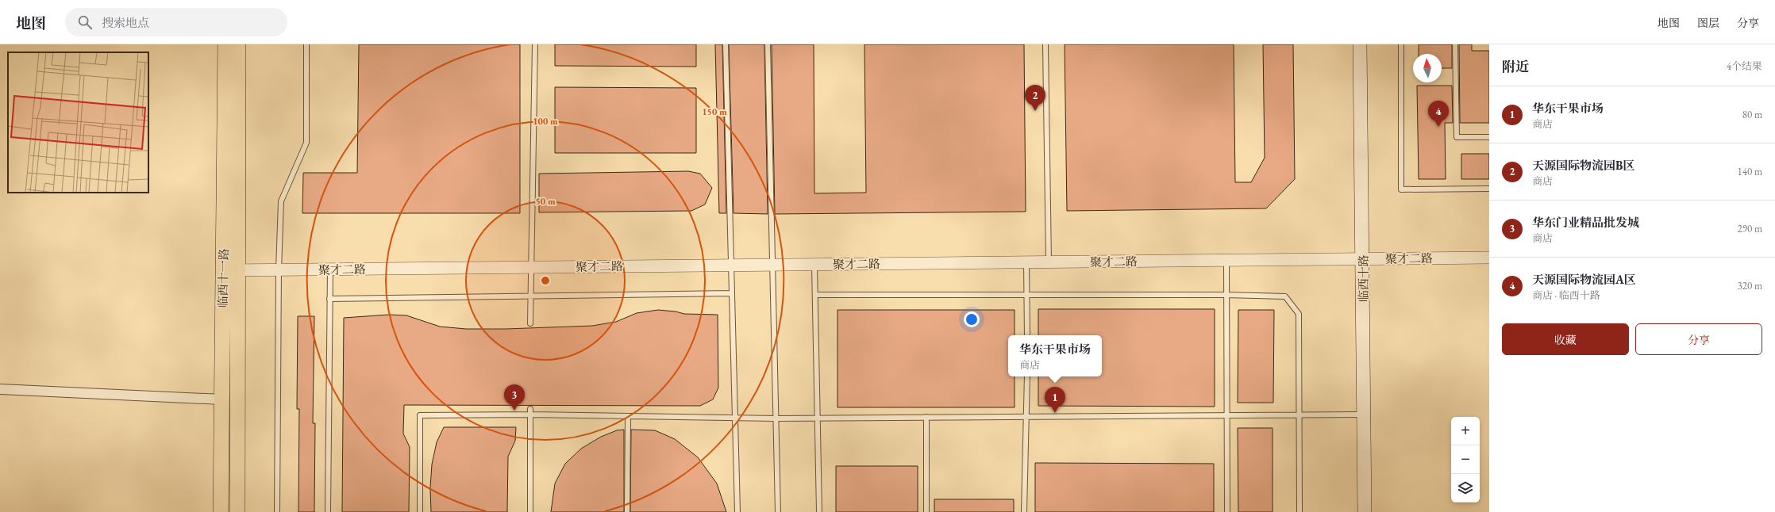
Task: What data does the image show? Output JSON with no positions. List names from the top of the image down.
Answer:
{
  "streets": {
    "main road": ["临西十一路", "临西十路"],
    "street": ["聚才二路"]
  },
  "crossings": [
    ["聚才二路", "临西十一路"],
    ["聚才二路", "临西十路"]
  ],
  "north": "top",
  "page": {
    "header": "地图",
    "search": "搜索地点",
    "nav": ["地图", "图层", "分享"],
    "heading": ["附近", "4个结果"],
    "pins": [
      "2",
      "4",
      "3",
      "1"
    ],
    "list": [
      {
        "mark": "1",
        "name": "华东干果市场",
        "note": "商店",
        "value": "80 m"
      },
      {
        "mark": "2",
        "name": "天源国际物流园B区",
        "note": "商店",
        "value": "140 m"
      },
      {
        "mark": "3",
        "name": "华东门业精品批发城",
        "note": "商店",
        "value": "290 m"
      },
      {
        "mark": "4",
        "name": "天源国际物流园A区",
        "note": "商店 · 临西十路",
        "value": "320 m"
      }
    ],
    "buttons": ["收藏", "分享"],
    "popup": ["华东干果市场", "商店"],
    "map_buttons": ["+", "−"]
  },
  "rings": ["150 m", "100 m", "50 m"]
}
